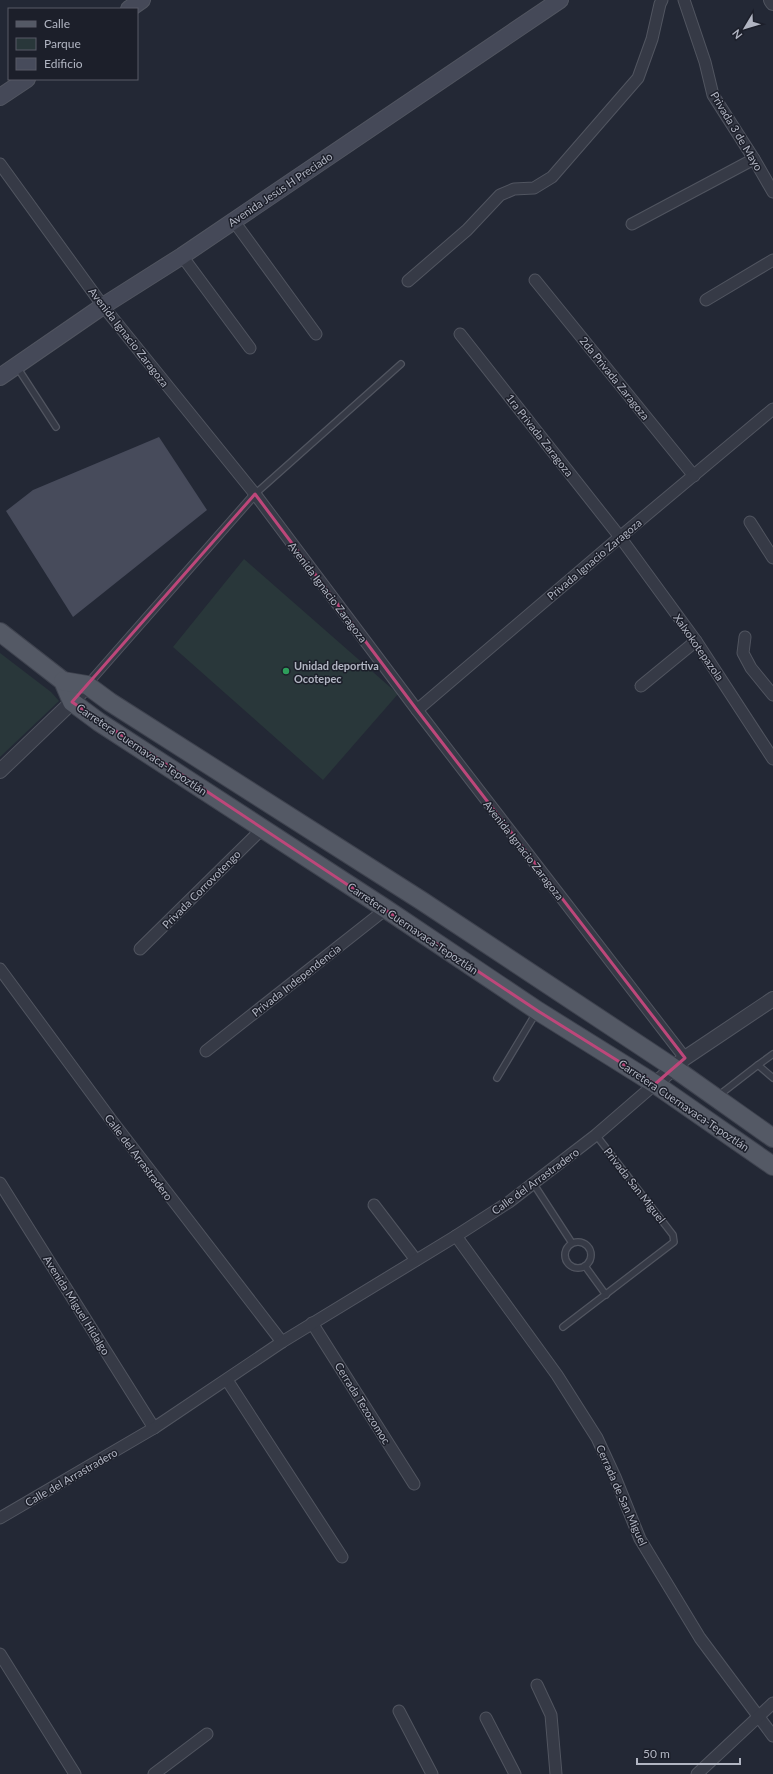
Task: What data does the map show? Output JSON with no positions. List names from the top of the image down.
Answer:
{
  "streets": {
    "main road": ["Avenida Jesús H Preciado", "Carretera Cuernavaca-Tepoztlán"],
    "street": [
      "Privada 3 de Mayo",
      "Avenida Ignacio Zaragoza",
      "2da Privada Zaragoza",
      "1ra Privada Zaragoza",
      "Privada Ignacio Zaragoza",
      "Xalxokotepazola",
      "Privada Corrovotengo",
      "Privada Independencia",
      "Calle del Arrastradero",
      "Avenida Miguel Hidalgo",
      "Cerrada Tezozomoc",
      "Cerrada de San Miguel"
    ],
    "lane": ["Privada San Miguel"]
  },
  "crossings": [
    ["Avenida Jesús H Preciado", "Avenida Ignacio Zaragoza"],
    ["Avenida Ignacio Zaragoza", "Privada Ignacio Zaragoza"],
    ["Avenida Ignacio Zaragoza", "Carretera Cuernavaca-Tepoztlán"],
    ["Avenida Ignacio Zaragoza", "Calle del Arrastradero"],
    ["2da Privada Zaragoza", "Privada Ignacio Zaragoza"],
    ["1ra Privada Zaragoza", "Privada Ignacio Zaragoza"],
    ["1ra Privada Zaragoza", "Xalxokotepazola"],
    ["Privada Ignacio Zaragoza", "Xalxokotepazola"],
    ["Carretera Cuernavaca-Tepoztlán", "Privada Corrovotengo"],
    ["Carretera Cuernavaca-Tepoztlán", "Privada Independencia"],
    ["Carretera Cuernavaca-Tepoztlán", "Calle del Arrastradero"],
    ["Calle del Arrastradero", "Privada San Miguel"],
    ["Calle del Arrastradero", "Avenida Miguel Hidalgo"],
    ["Calle del Arrastradero", "Cerrada Tezozomoc"],
    ["Calle del Arrastradero", "Cerrada de San Miguel"]
  ],
  "places": ["Unidad deportiva Ocotepec"],
  "legend": ["Calle", "Parque", "Edificio"],
  "scale_bar": "50 m",
  "north": "bottom left"
}
